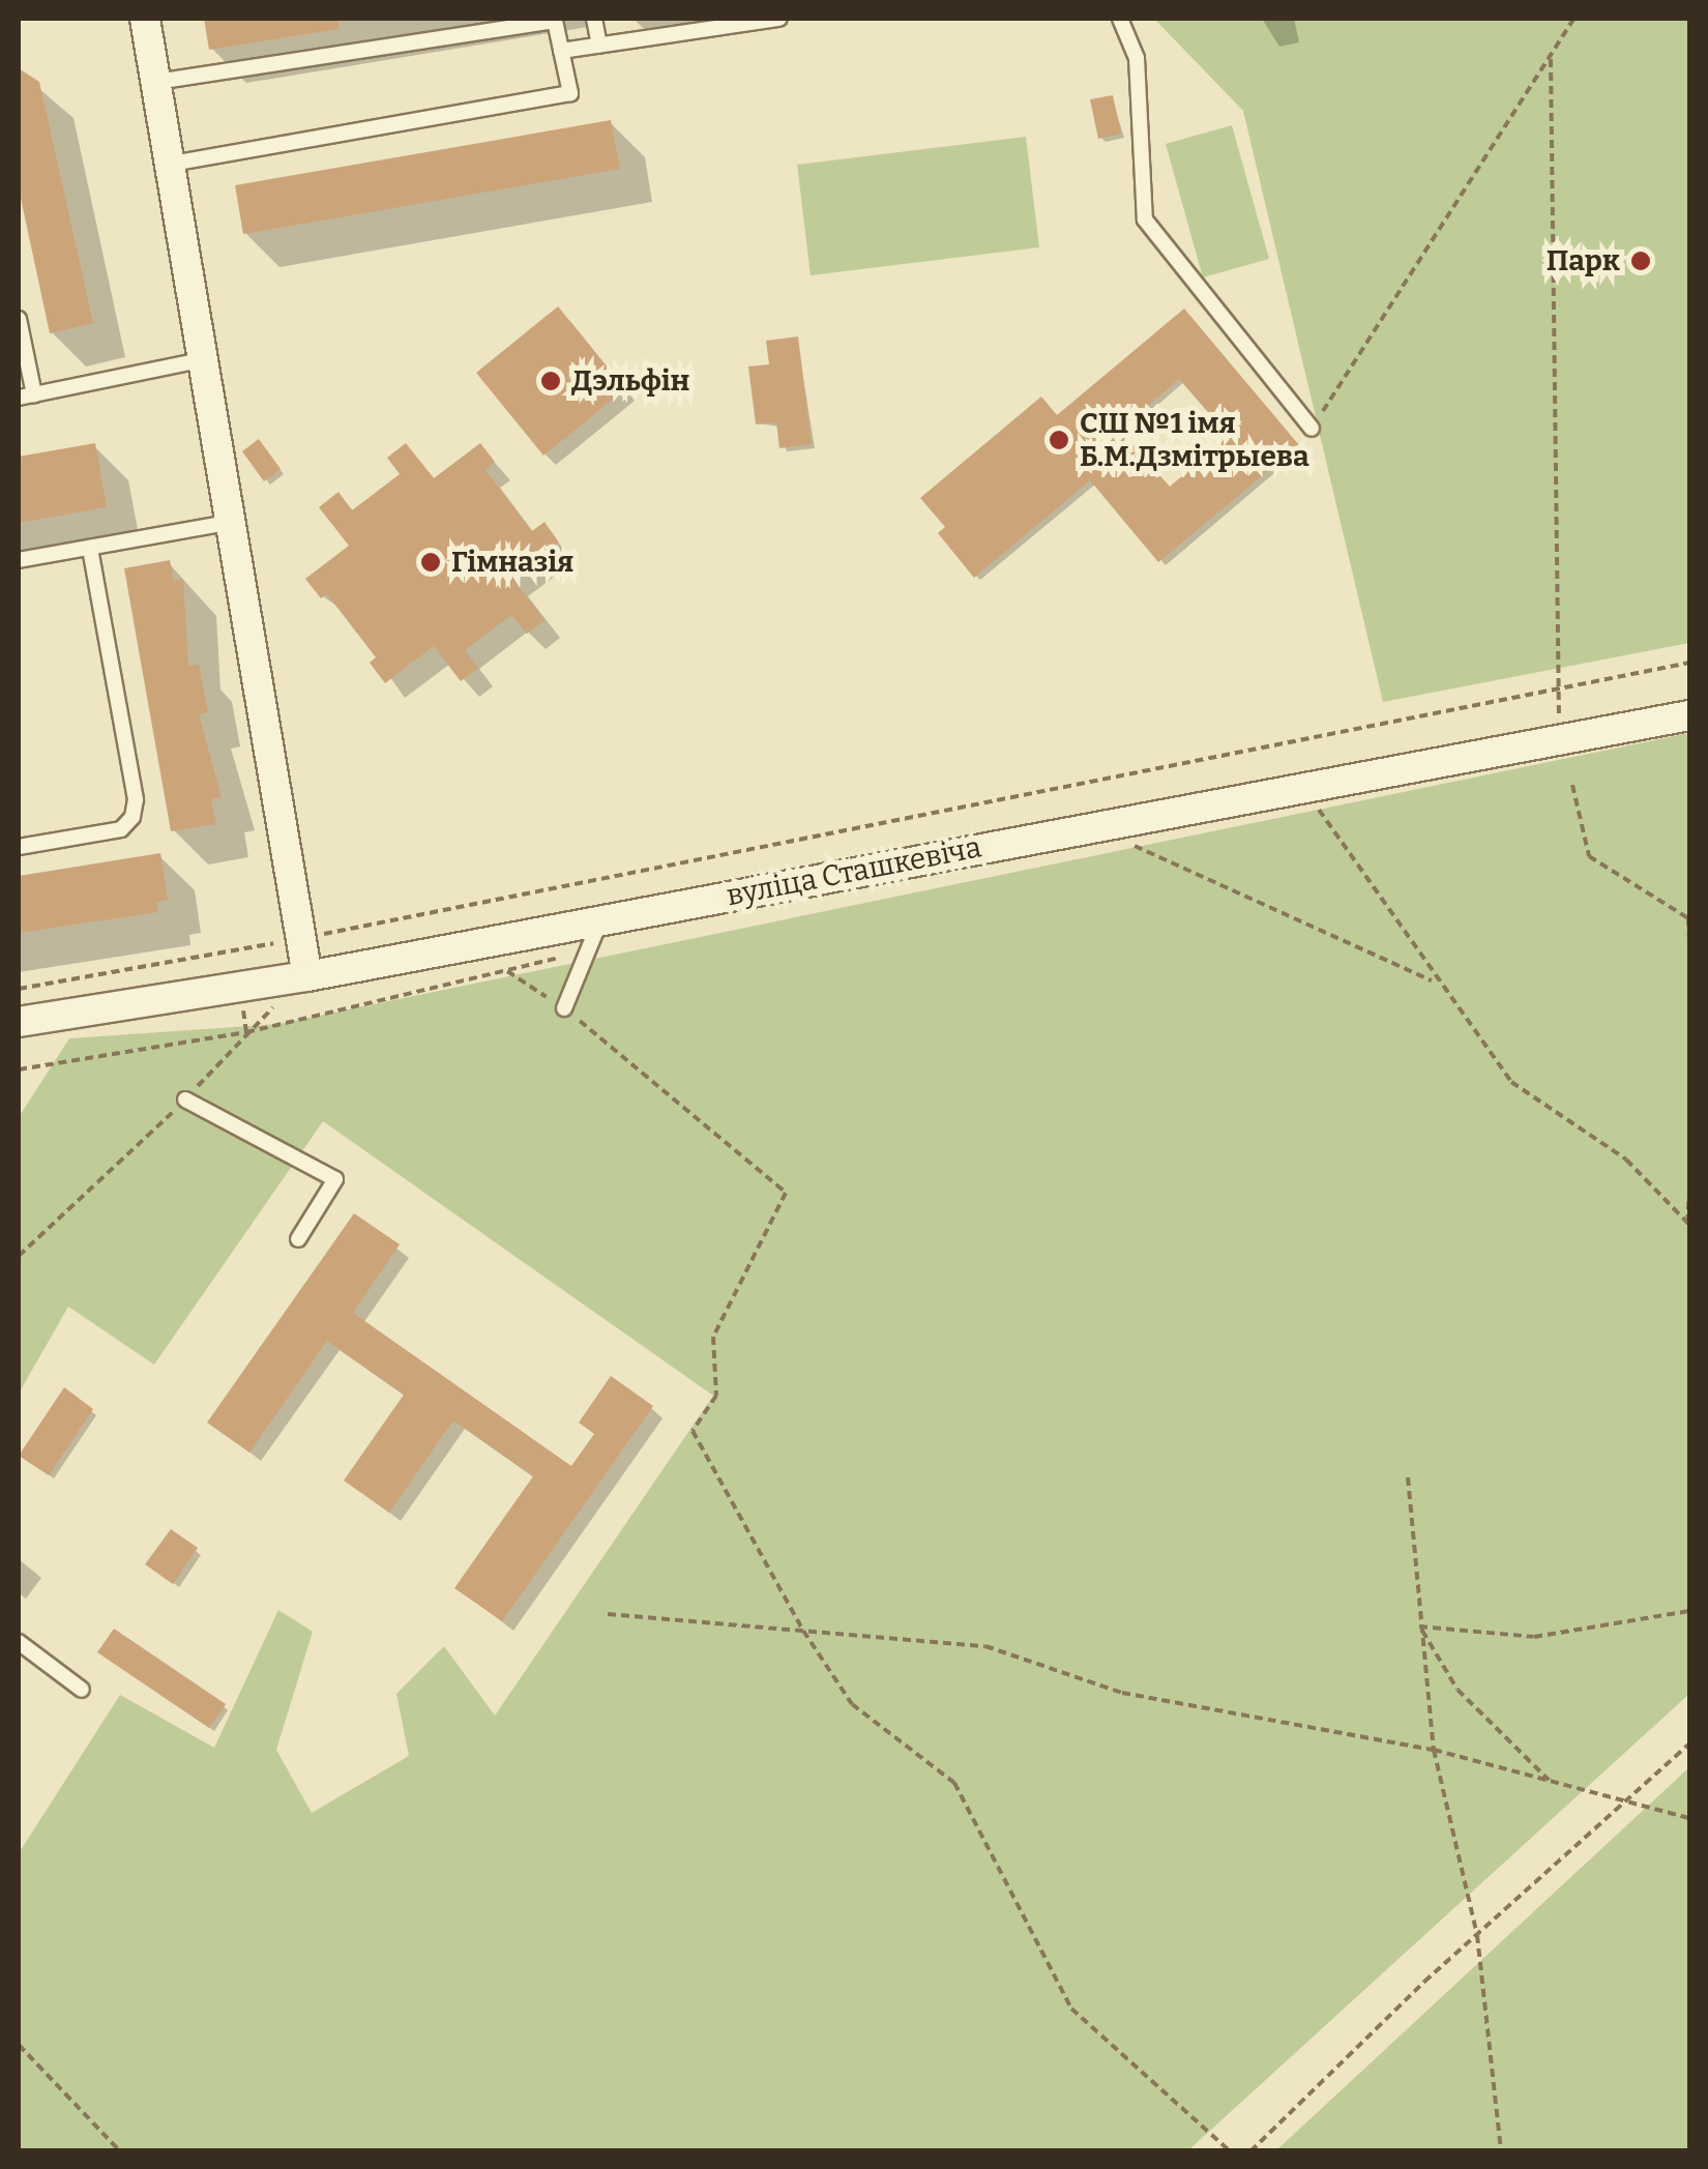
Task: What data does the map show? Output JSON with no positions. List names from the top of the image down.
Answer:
{
  "streets": {
    "street": ["вуліца Сташкевіча"]
  },
  "places": [
    "Парк",
    "Дэльфін",
    "СШ №1 імя Б.М.Дзмітрыева",
    "Гімназія"
  ]
}
